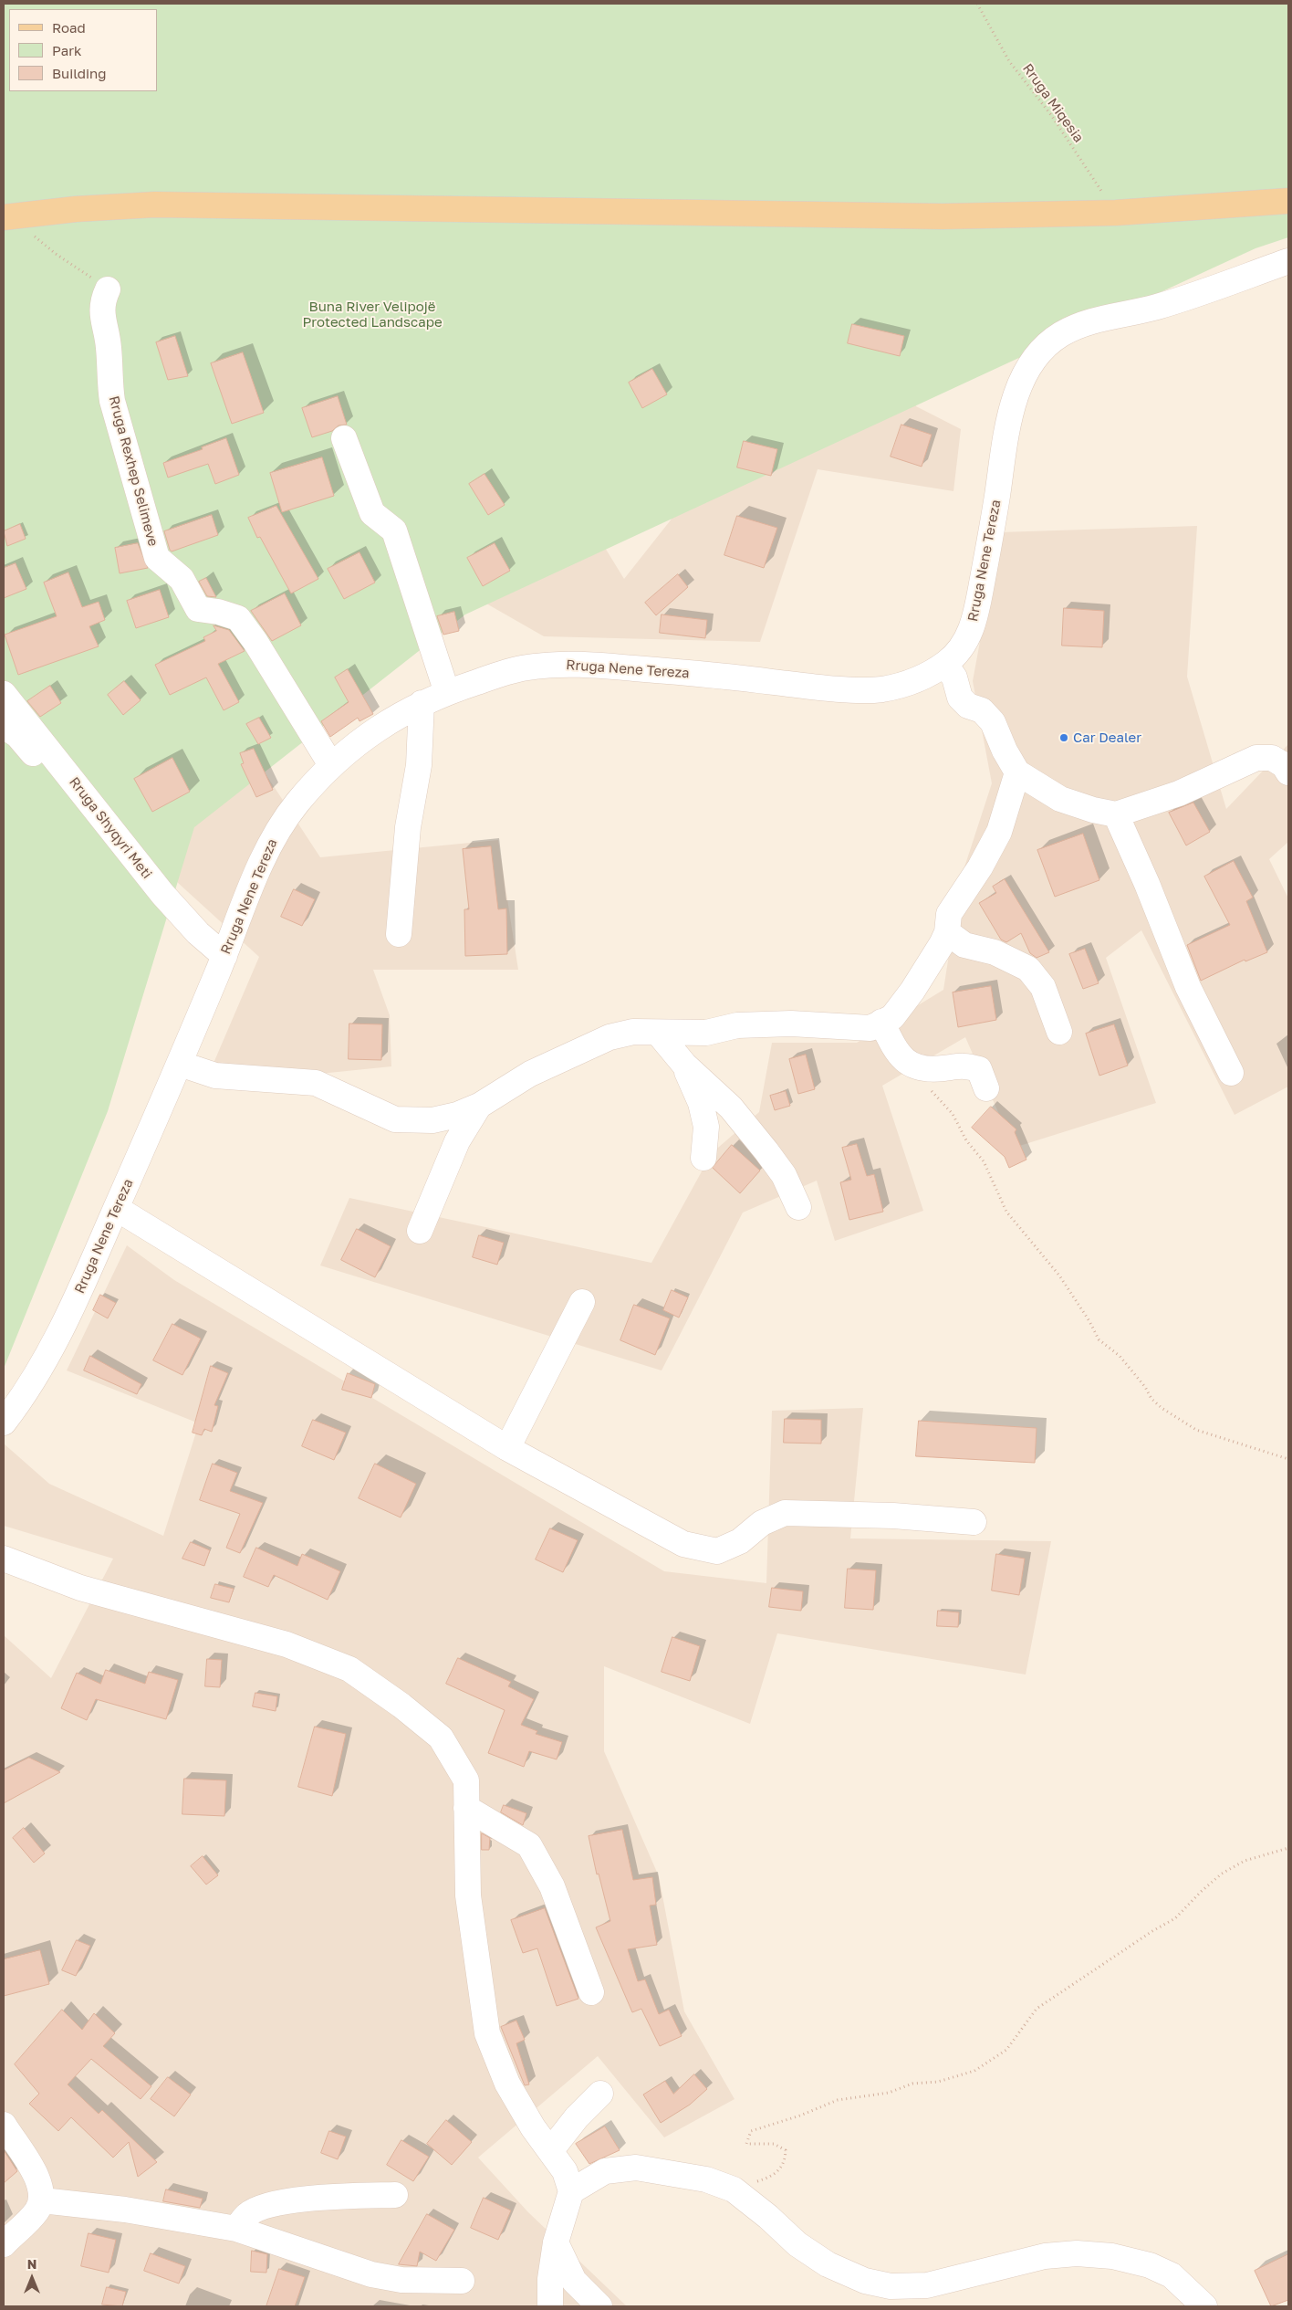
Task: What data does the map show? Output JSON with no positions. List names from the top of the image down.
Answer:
{
  "streets": {
    "street": ["Rruga Rexhep Selimeve", "Rruga Nene Tereza", "Rruga Shyqyri Meti"],
    "path": ["Rruga Miqesia"]
  },
  "crossings": [
    ["Rruga Rexhep Selimeve", "Rruga Nene Tereza"],
    ["Rruga Nene Tereza", "Rruga Shyqyri Meti"]
  ],
  "parks": ["Buna River Velipojë Protected Landscape"],
  "places": ["Car Dealer"],
  "legend": ["Road", "Park", "Building"],
  "north": "top"
}
